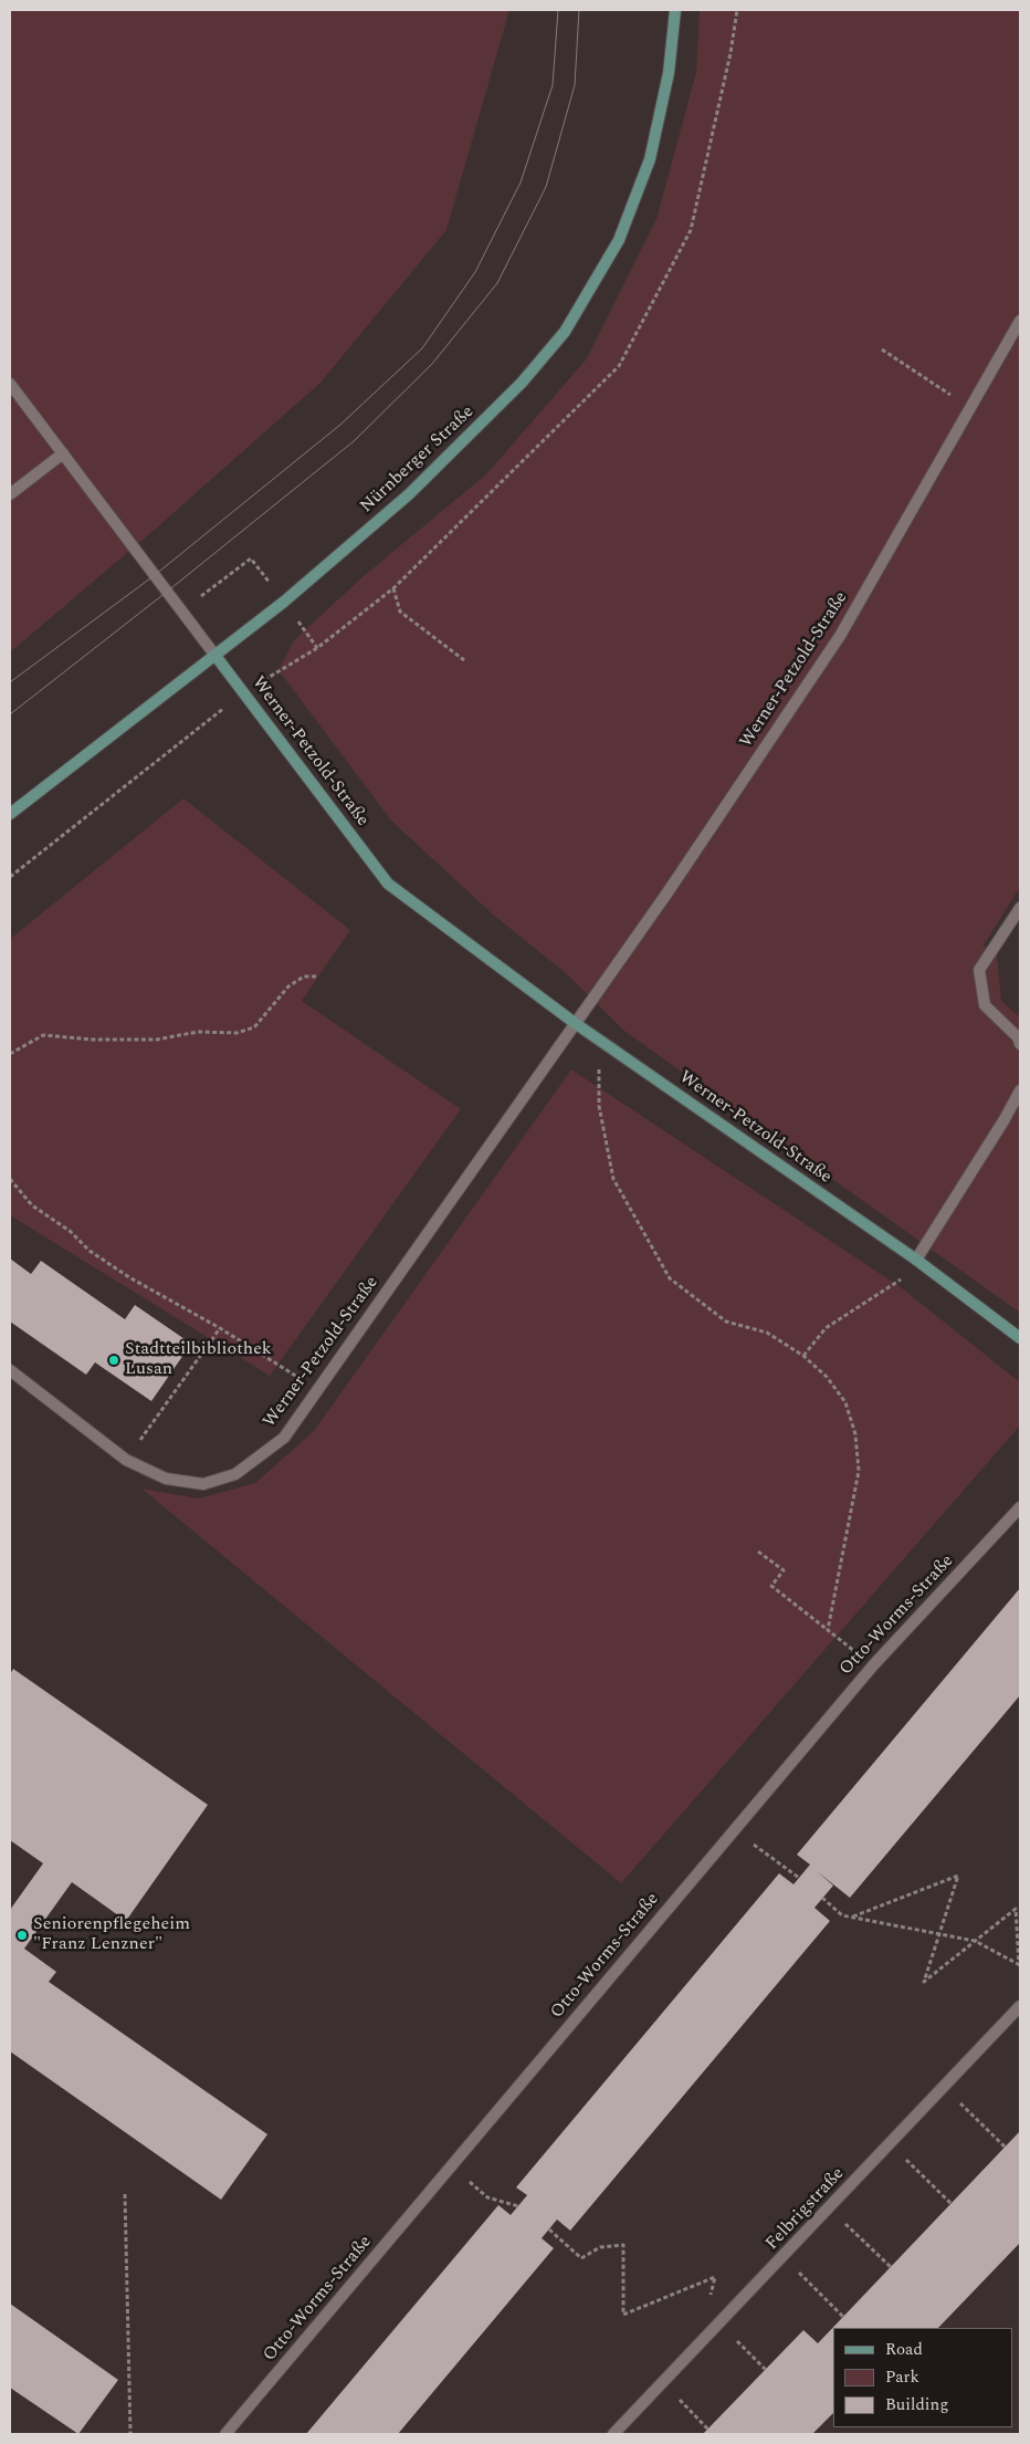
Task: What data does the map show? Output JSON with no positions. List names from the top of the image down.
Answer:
{
  "streets": {
    "street": [
      "Nürnberger Straße",
      "Werner-Petzold-Straße",
      "Otto-Worms-Straße",
      "Felbrigstraße"
    ]
  },
  "crossings": [
    ["Nürnberger Straße", "Werner-Petzold-Straße"]
  ],
  "places": ["Stadtteilbibliothek Lusan", "Seniorenpflegeheim \"Franz Lenzner\""],
  "legend": ["Road", "Park", "Building"]
}
